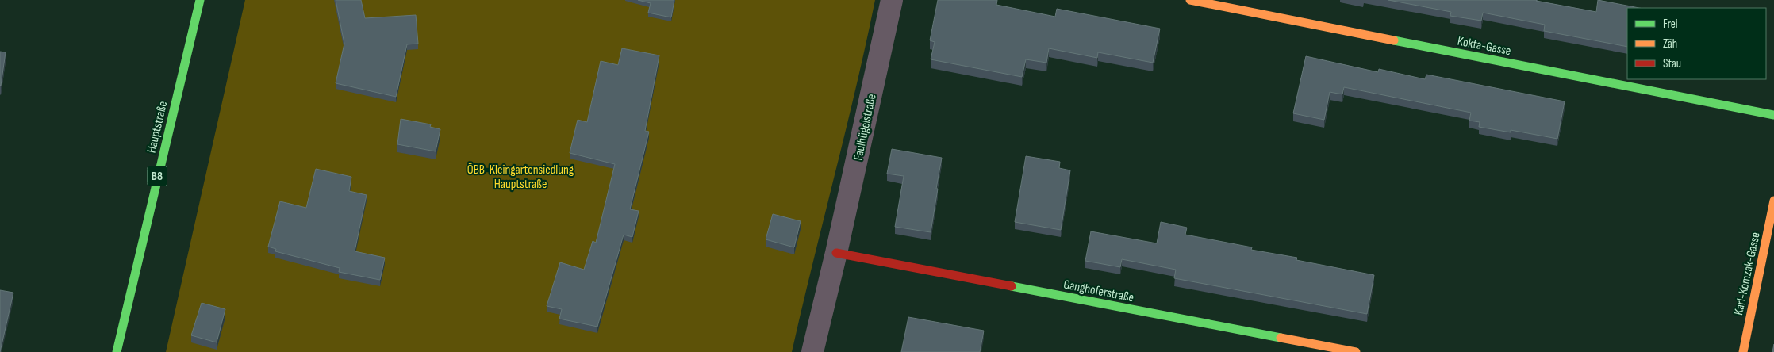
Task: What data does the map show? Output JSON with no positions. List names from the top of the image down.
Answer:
{
  "streets": {
    "street": [
      "Kokta-Gasse",
      "Hauptstraße",
      "Faulhügelstraße",
      "B8",
      "Karl-Komzak-Gasse",
      "Ganghoferstraße"
    ]
  },
  "crossings": [
    ["Faulhügelstraße", "Ganghoferstraße"]
  ],
  "parks": ["ÖBB-Kleingartensiedlung Hauptstraße"],
  "legend": ["Frei", "Zäh", "Stau"]
}
